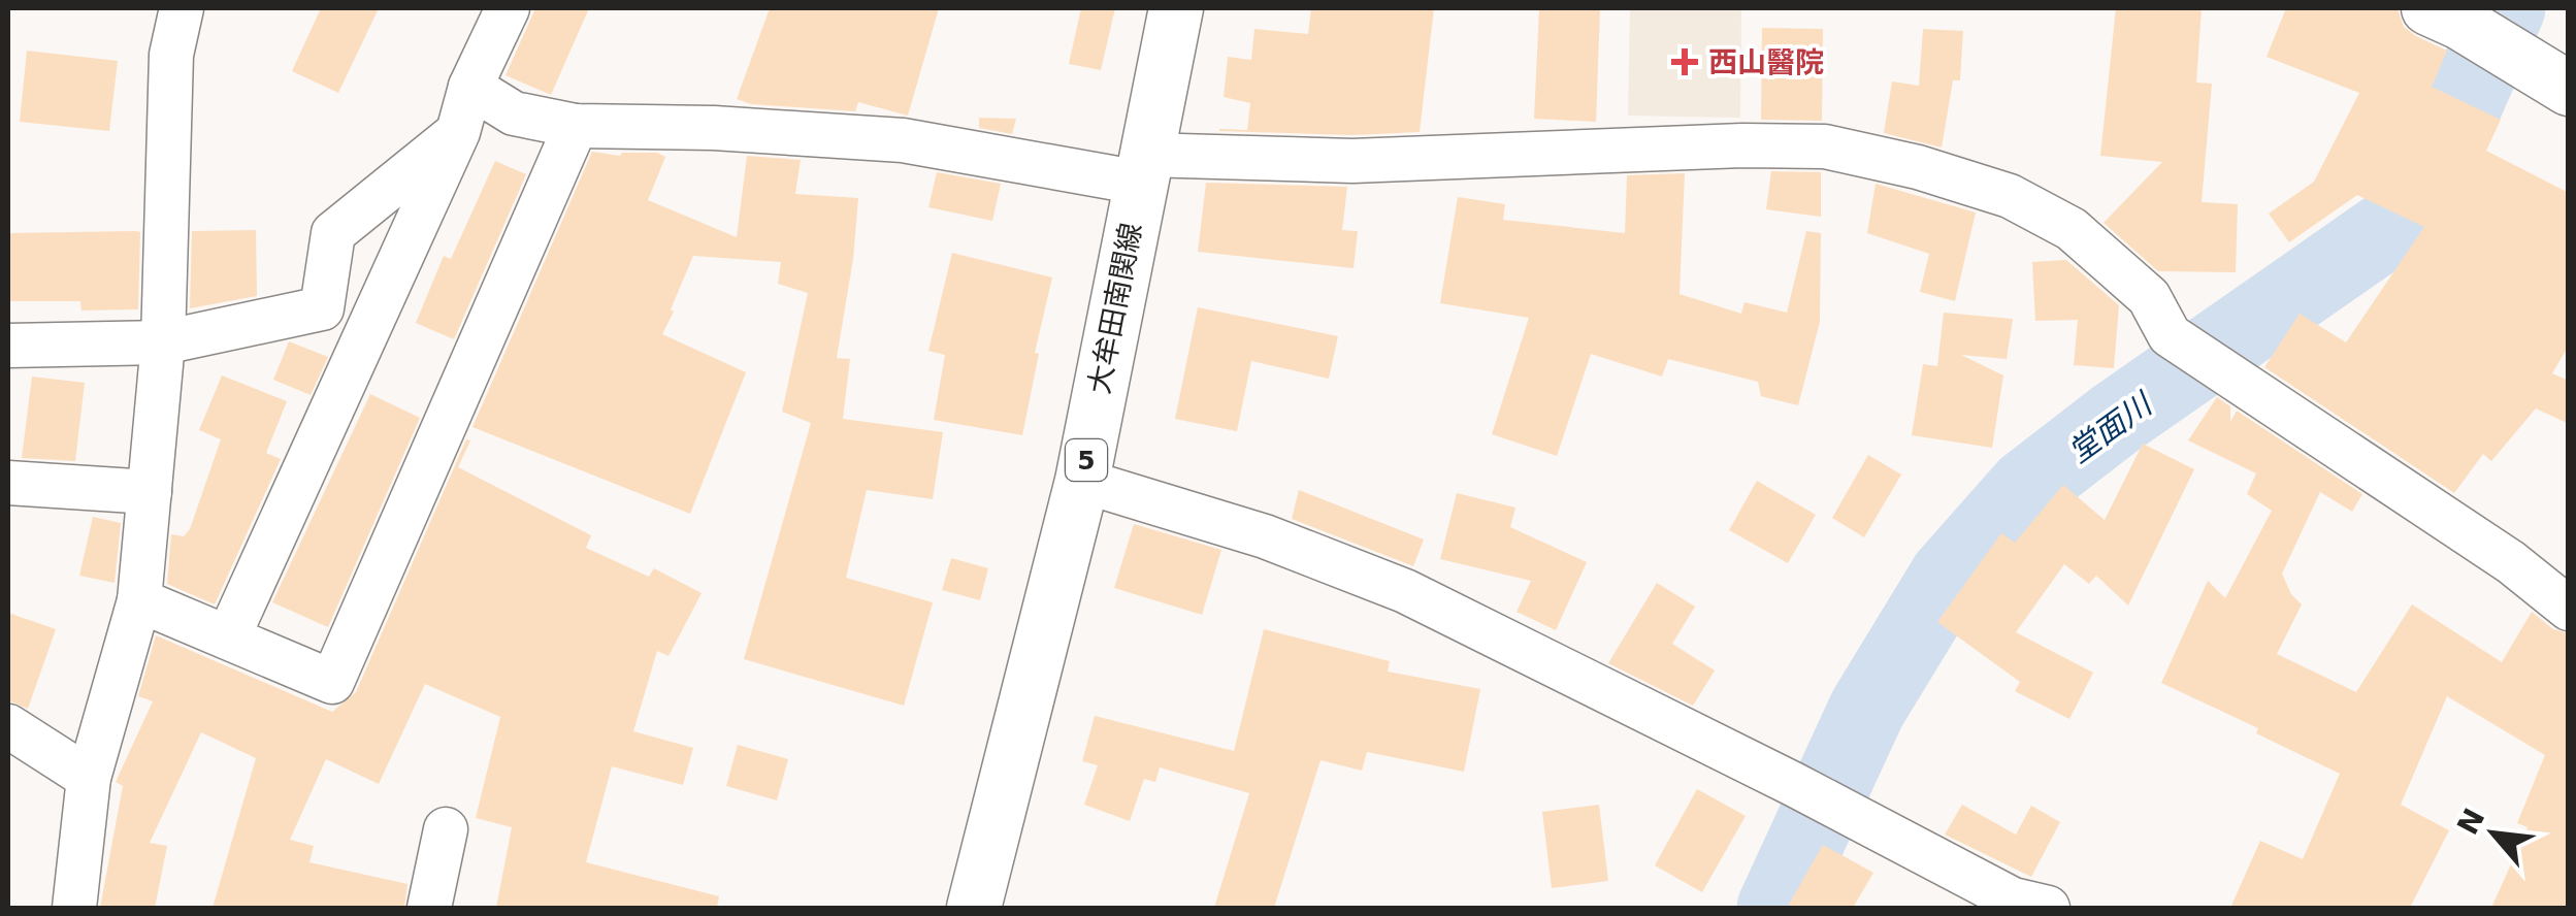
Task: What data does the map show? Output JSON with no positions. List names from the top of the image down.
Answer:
{
  "streets": {
    "main road": ["大牟田南関線", "5"]
  },
  "water": ["堂面川"],
  "places": {
    "health": ["西山醫院"]
  },
  "north": "top left"
}
